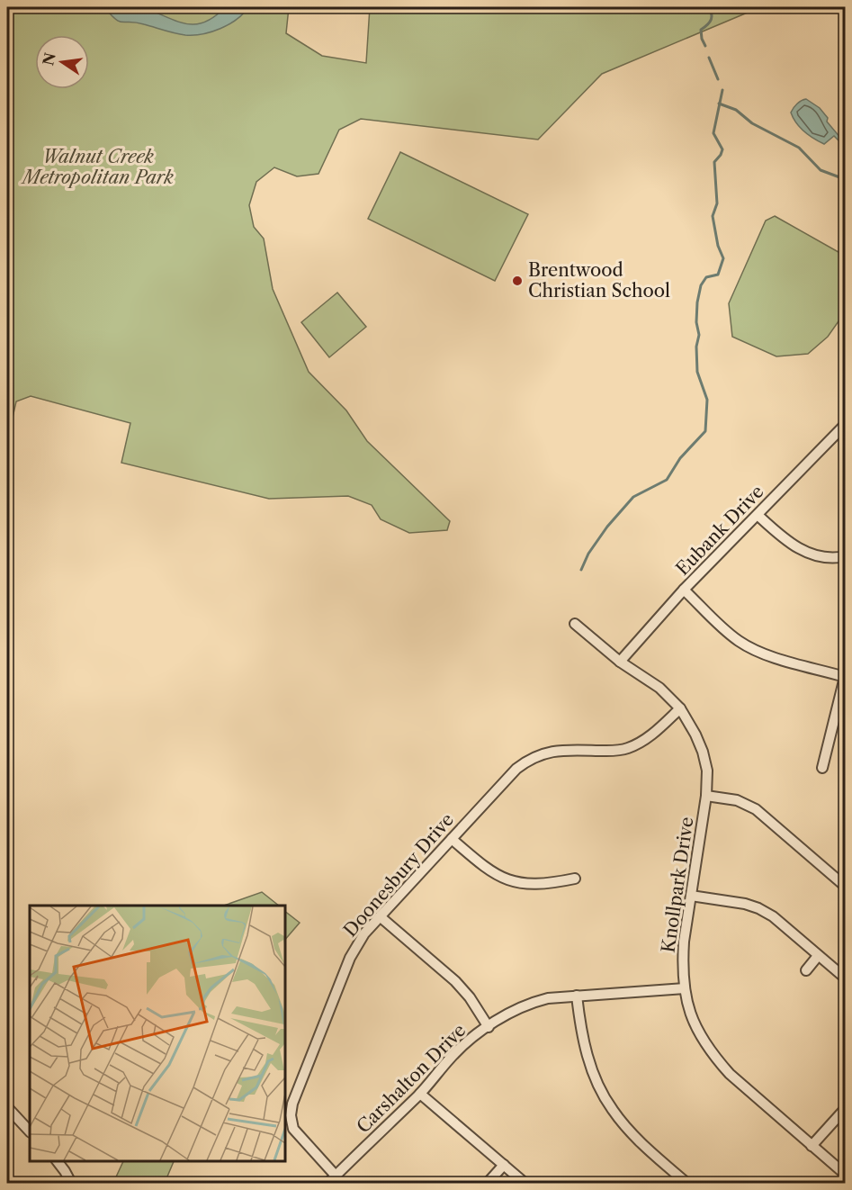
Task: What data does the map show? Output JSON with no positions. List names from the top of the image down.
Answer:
{
  "streets": {
    "street": [
      "Eubank Drive",
      "Doonesbury Drive",
      "Knollpark Drive",
      "Carshalton Drive"
    ]
  },
  "crossings": [
    ["Eubank Drive", "Knollpark Drive"],
    ["Doonesbury Drive", "Knollpark Drive"],
    ["Doonesbury Drive", "Carshalton Drive"],
    ["Knollpark Drive", "Carshalton Drive"]
  ],
  "parks": ["Walnut Creek Metropolitan Park"],
  "places": ["Brentwood Christian School"],
  "north": "left"
}
